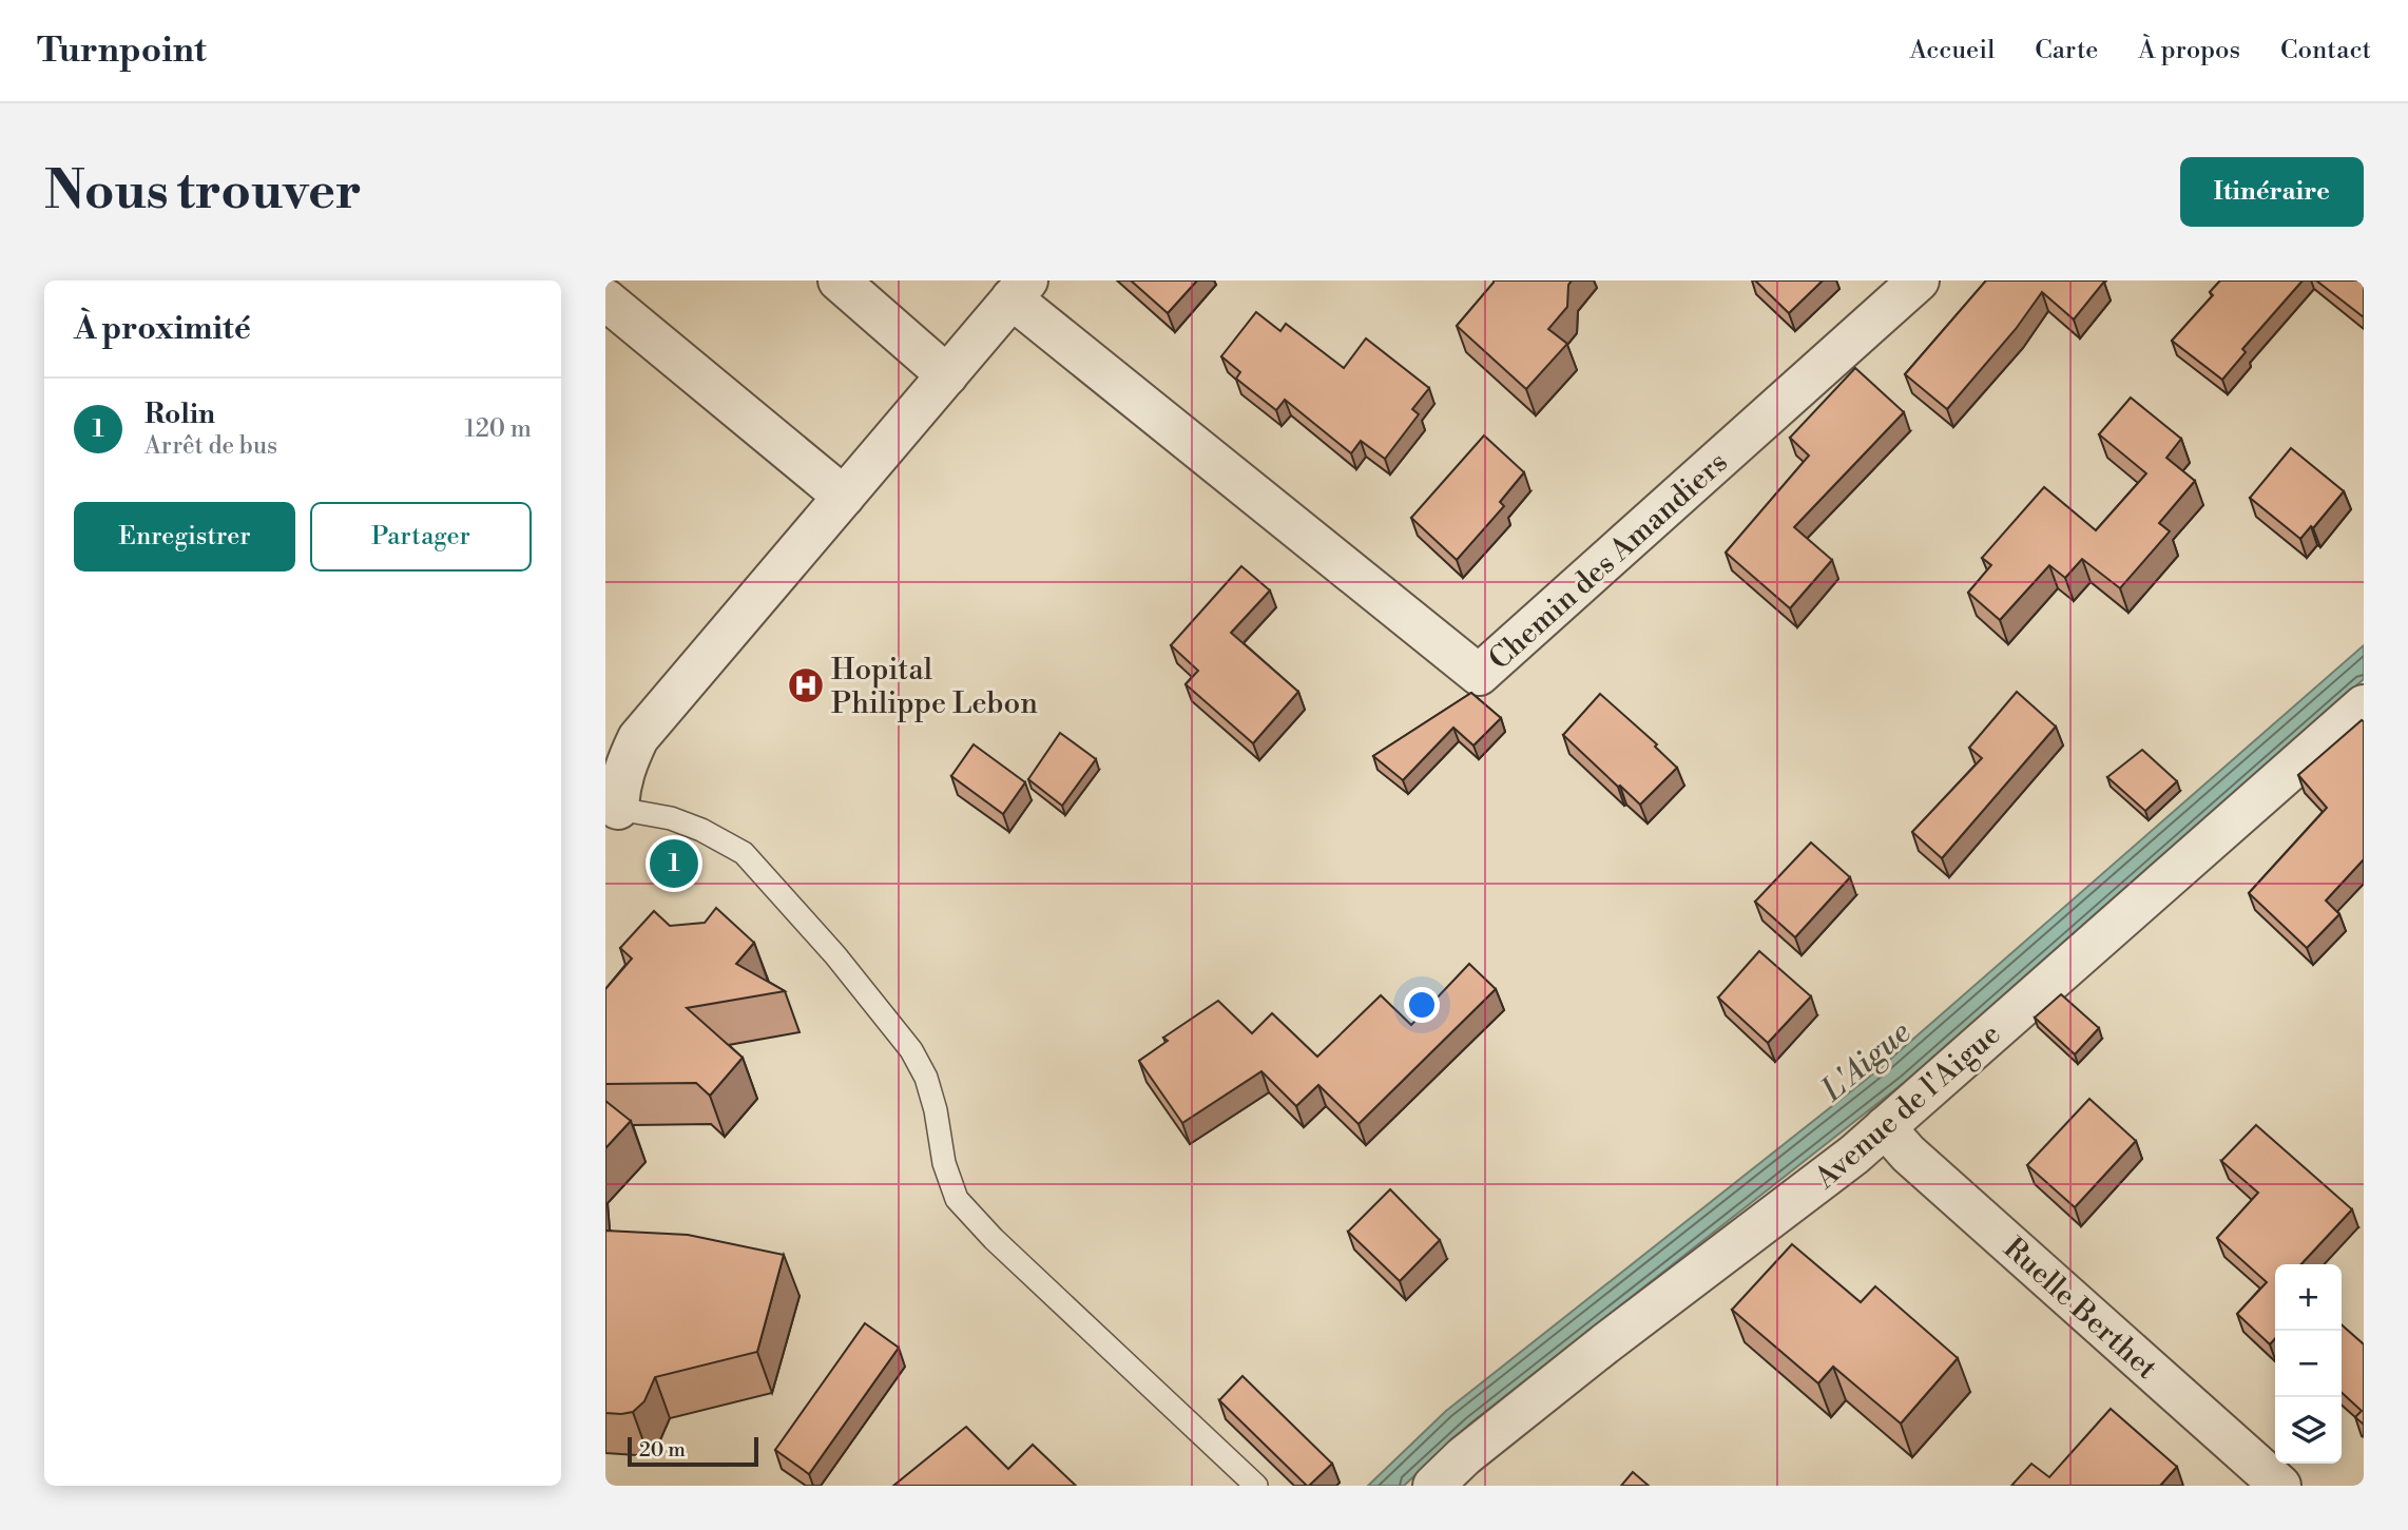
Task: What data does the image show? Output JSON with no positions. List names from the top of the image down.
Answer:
{
  "streets": {
    "street": ["Chemin des Amandiers", "Avenue de l'Aigue", "Ruelle Berthet"]
  },
  "crossings": [
    ["Avenue de l'Aigue", "Ruelle Berthet"]
  ],
  "water": ["L'Aigue"],
  "places": {
    "hospital": ["Hopital Philippe Lebon"]
  },
  "scale_bar": "20 m",
  "page": {
    "header": "Turnpoint",
    "nav": [
      "Accueil",
      "Carte",
      "À propos",
      "Contact"
    ],
    "buttons": [
      "Itinéraire",
      ["Enregistrer", "Partager"]
    ],
    "title": "Nous trouver",
    "heading": "À proximité",
    "list": [
      {
        "mark": "1",
        "name": "Rolin",
        "note": "Arrêt de bus",
        "value": "120 m"
      }
    ],
    "pins": "1",
    "map_buttons": ["+", "−"],
    "scale": "20 m"
  }
}
